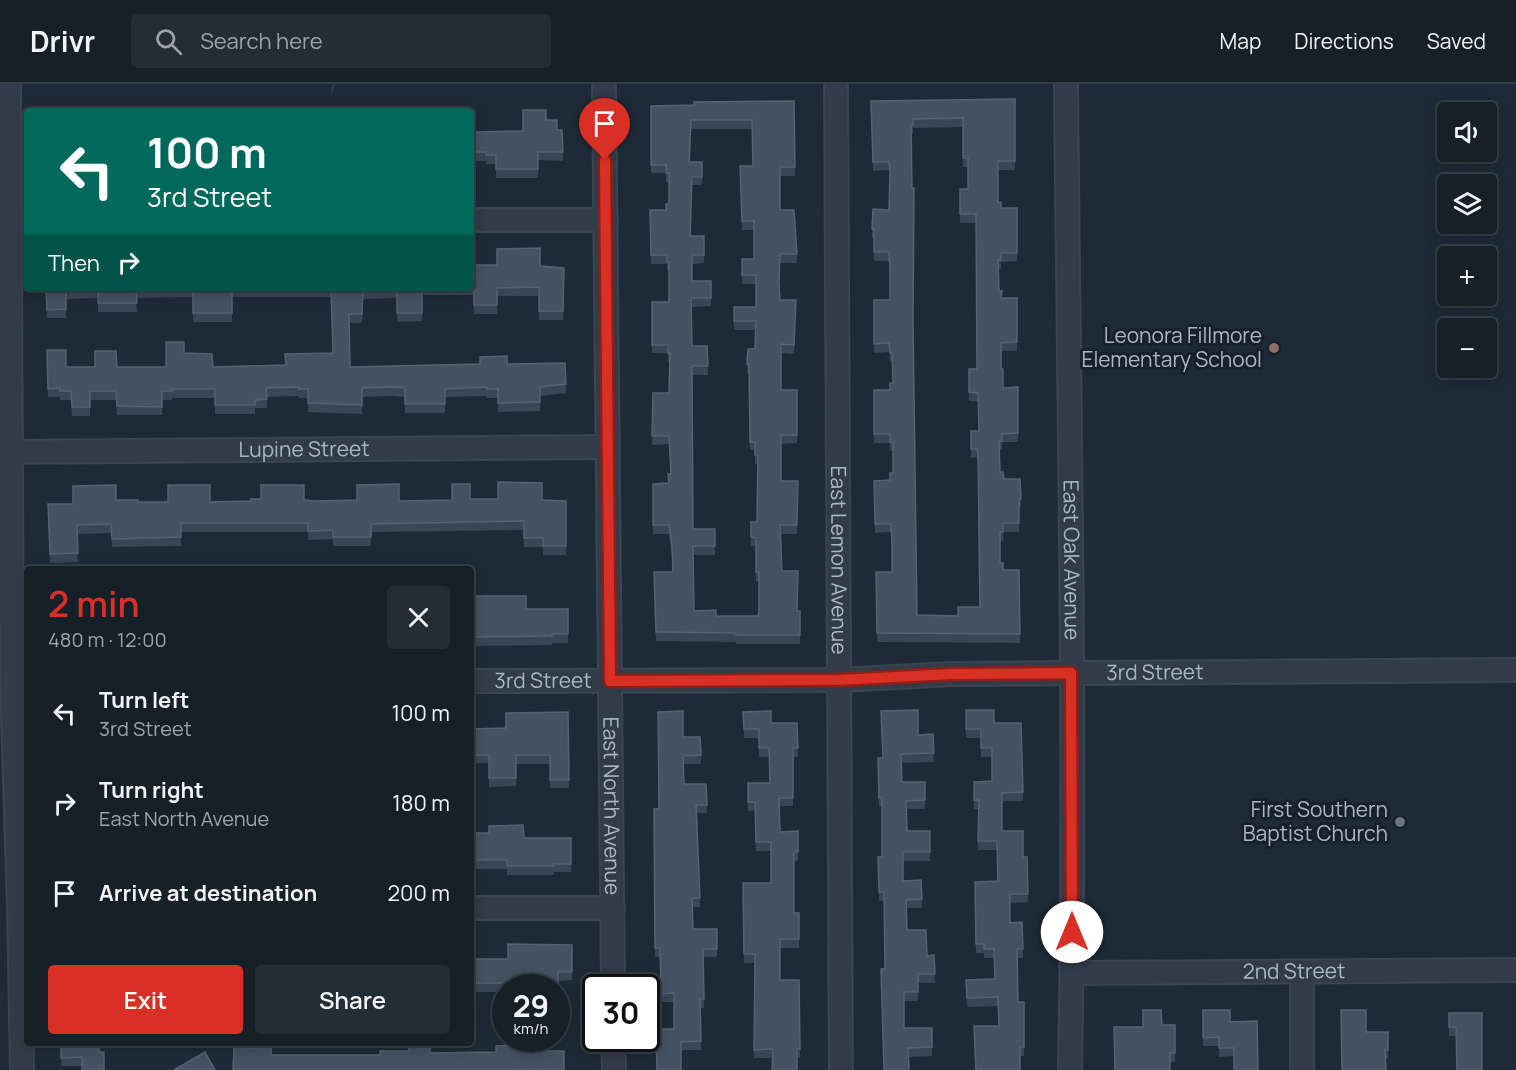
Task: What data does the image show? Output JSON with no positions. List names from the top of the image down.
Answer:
{
  "streets": {
    "street": [
      "Lupine Street",
      "East Lemon Avenue",
      "East Oak Avenue",
      "3rd Street",
      "East North Avenue",
      "2nd Street"
    ]
  },
  "crossings": [
    ["Lupine Street", "East North Avenue"],
    ["East Lemon Avenue", "3rd Street"],
    ["East Oak Avenue", "3rd Street"],
    ["East Oak Avenue", "2nd Street"],
    ["3rd Street", "East North Avenue"]
  ],
  "places": ["Leonora Fillmore Elementary School", "First Southern Baptist Church"],
  "page": {
    "header": "Drivr",
    "search": "Search here",
    "nav": ["Map", "Directions", "Saved"],
    "map_buttons": ["+", "−"],
    "turn": ["100 m", "3rd Street"],
    "then": "Then",
    "heading": ["2 min", "480 m · 12:00"],
    "list": [
      {
        "name": "Turn left",
        "note": "3rd Street",
        "value": "100 m"
      },
      {
        "name": "Turn right",
        "note": "East North Avenue",
        "value": "180 m"
      },
      {
        "name": "Arrive at destination",
        "value": "200 m"
      }
    ],
    "buttons": ["Exit", "Share"],
    "speed": "29 km/h",
    "limit": "30"
  }
}
